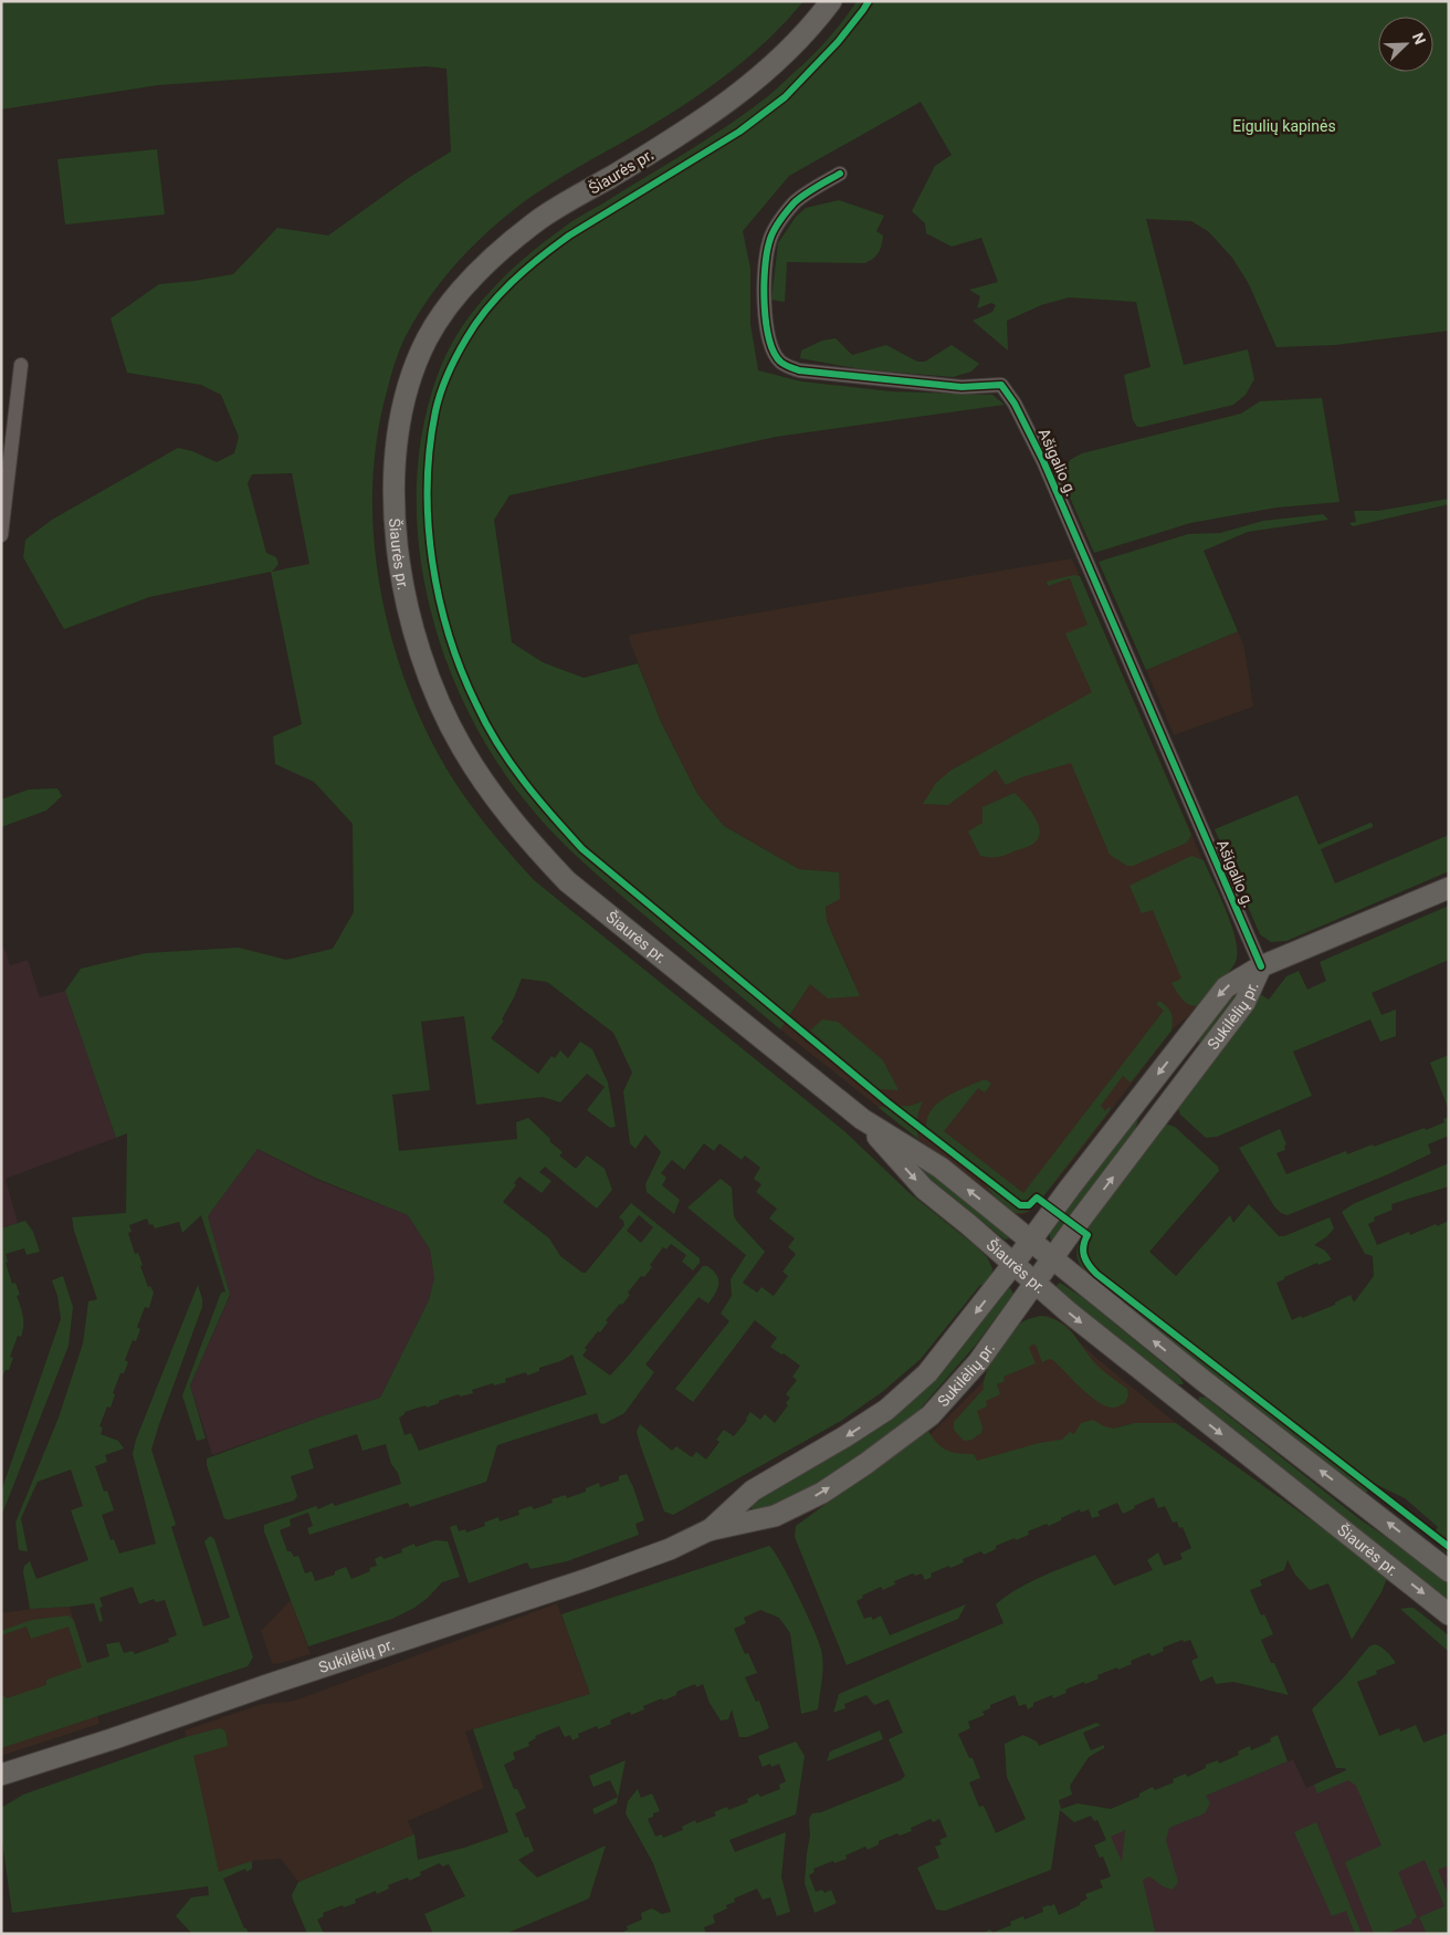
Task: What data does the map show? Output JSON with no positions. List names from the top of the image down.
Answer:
{
  "streets": {
    "main road": ["Šiaurės pr.", "Sukilėlių pr."],
    "street": ["Ašigalio g."]
  },
  "crossings": [
    ["Šiaurės pr.", "Sukilėlių pr."],
    ["Ašigalio g.", "Sukilėlių pr."]
  ],
  "parks": ["Eigulių kapinės"],
  "north": "top right"
}
